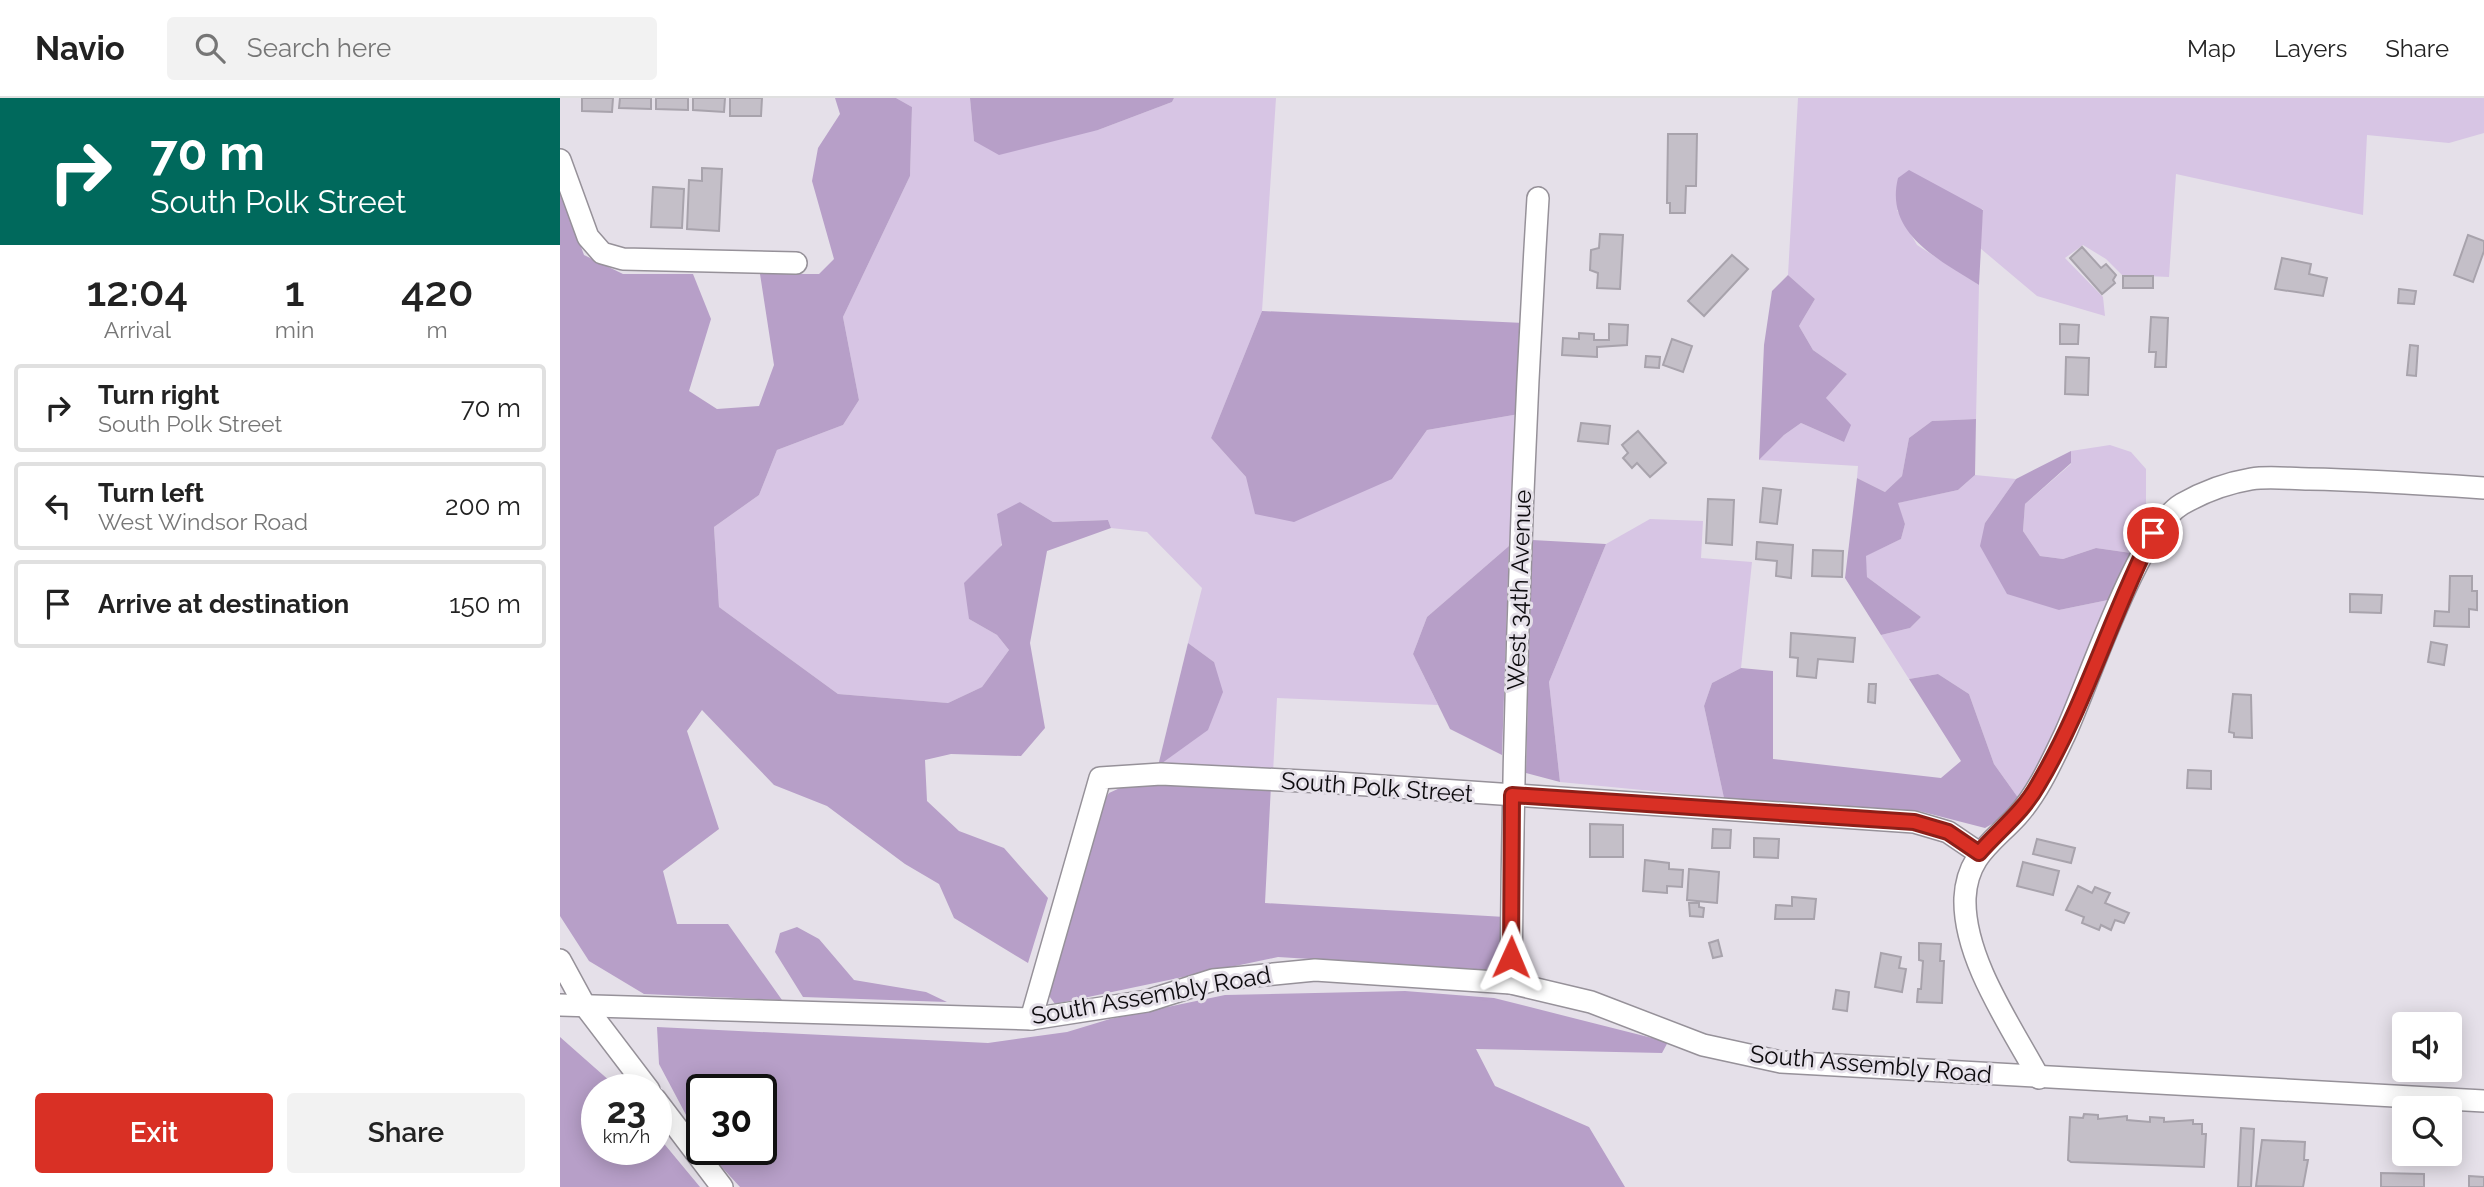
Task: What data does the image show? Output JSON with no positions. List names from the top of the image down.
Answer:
{
  "streets": {
    "street": ["West 34th Avenue", "South Polk Street", "South Assembly Road"]
  },
  "crossings": [
    ["West 34th Avenue", "South Polk Street"],
    ["West 34th Avenue", "South Assembly Road"],
    ["South Polk Street", "South Assembly Road"]
  ],
  "page": {
    "header": "Navio",
    "search": "Search here",
    "nav": ["Map", "Layers", "Share"],
    "turn": ["70 m", "South Polk Street"],
    "eta": [
      "12:04",
      "Arrival",
      "1",
      "min",
      "420",
      "m"
    ],
    "list": [
      {
        "name": "Turn right",
        "note": "South Polk Street",
        "value": "70 m"
      },
      {
        "name": "Turn left",
        "note": "West Windsor Road",
        "value": "200 m"
      },
      {
        "name": "Arrive at destination",
        "value": "150 m"
      }
    ],
    "speed": "23 km/h",
    "limit": "30",
    "buttons": ["Exit", "Share"]
  }
}
